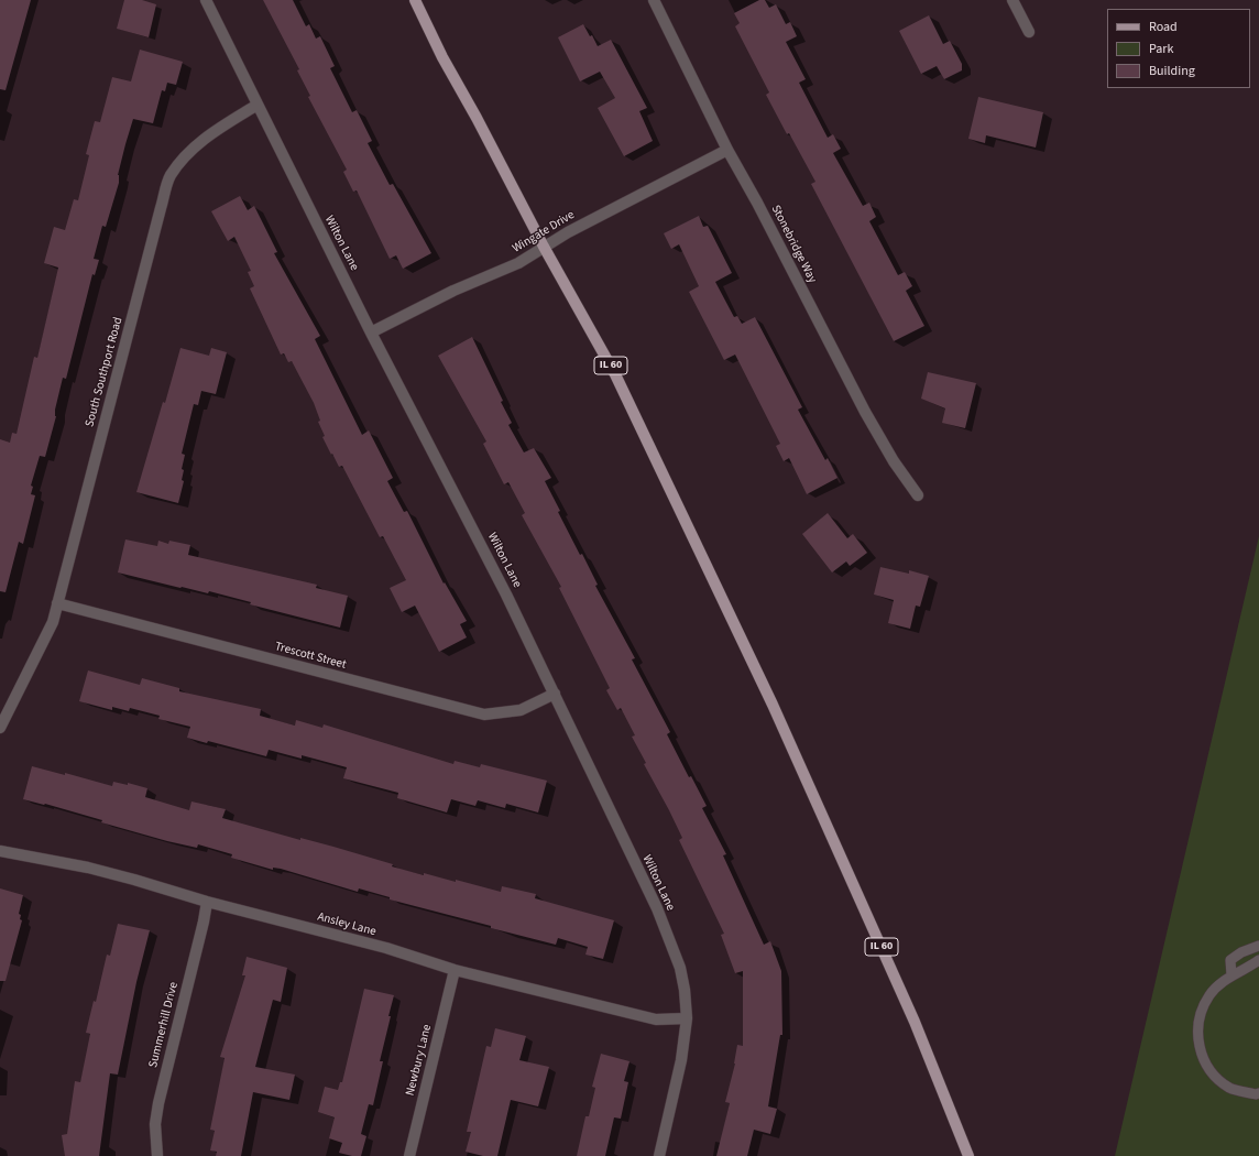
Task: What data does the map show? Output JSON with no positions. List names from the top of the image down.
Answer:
{
  "streets": {
    "main road": ["IL 60"],
    "street": [
      "Wingate Drive",
      "Wilton Lane",
      "Stonebridge Way",
      "South Southport Road",
      "Trescott Street",
      "Ansley Lane",
      "Summerhill Drive",
      "Newbury Lane"
    ]
  },
  "crossings": [
    ["Wingate Drive", "Wilton Lane"],
    ["Wingate Drive", "Stonebridge Way"],
    ["Wingate Drive", "IL 60"],
    ["Wilton Lane", "South Southport Road"],
    ["Wilton Lane", "Trescott Street"],
    ["Wilton Lane", "Ansley Lane"],
    ["South Southport Road", "Trescott Street"],
    ["Ansley Lane", "Summerhill Drive"],
    ["Ansley Lane", "Newbury Lane"]
  ],
  "legend": ["Road", "Park", "Building"]
}
